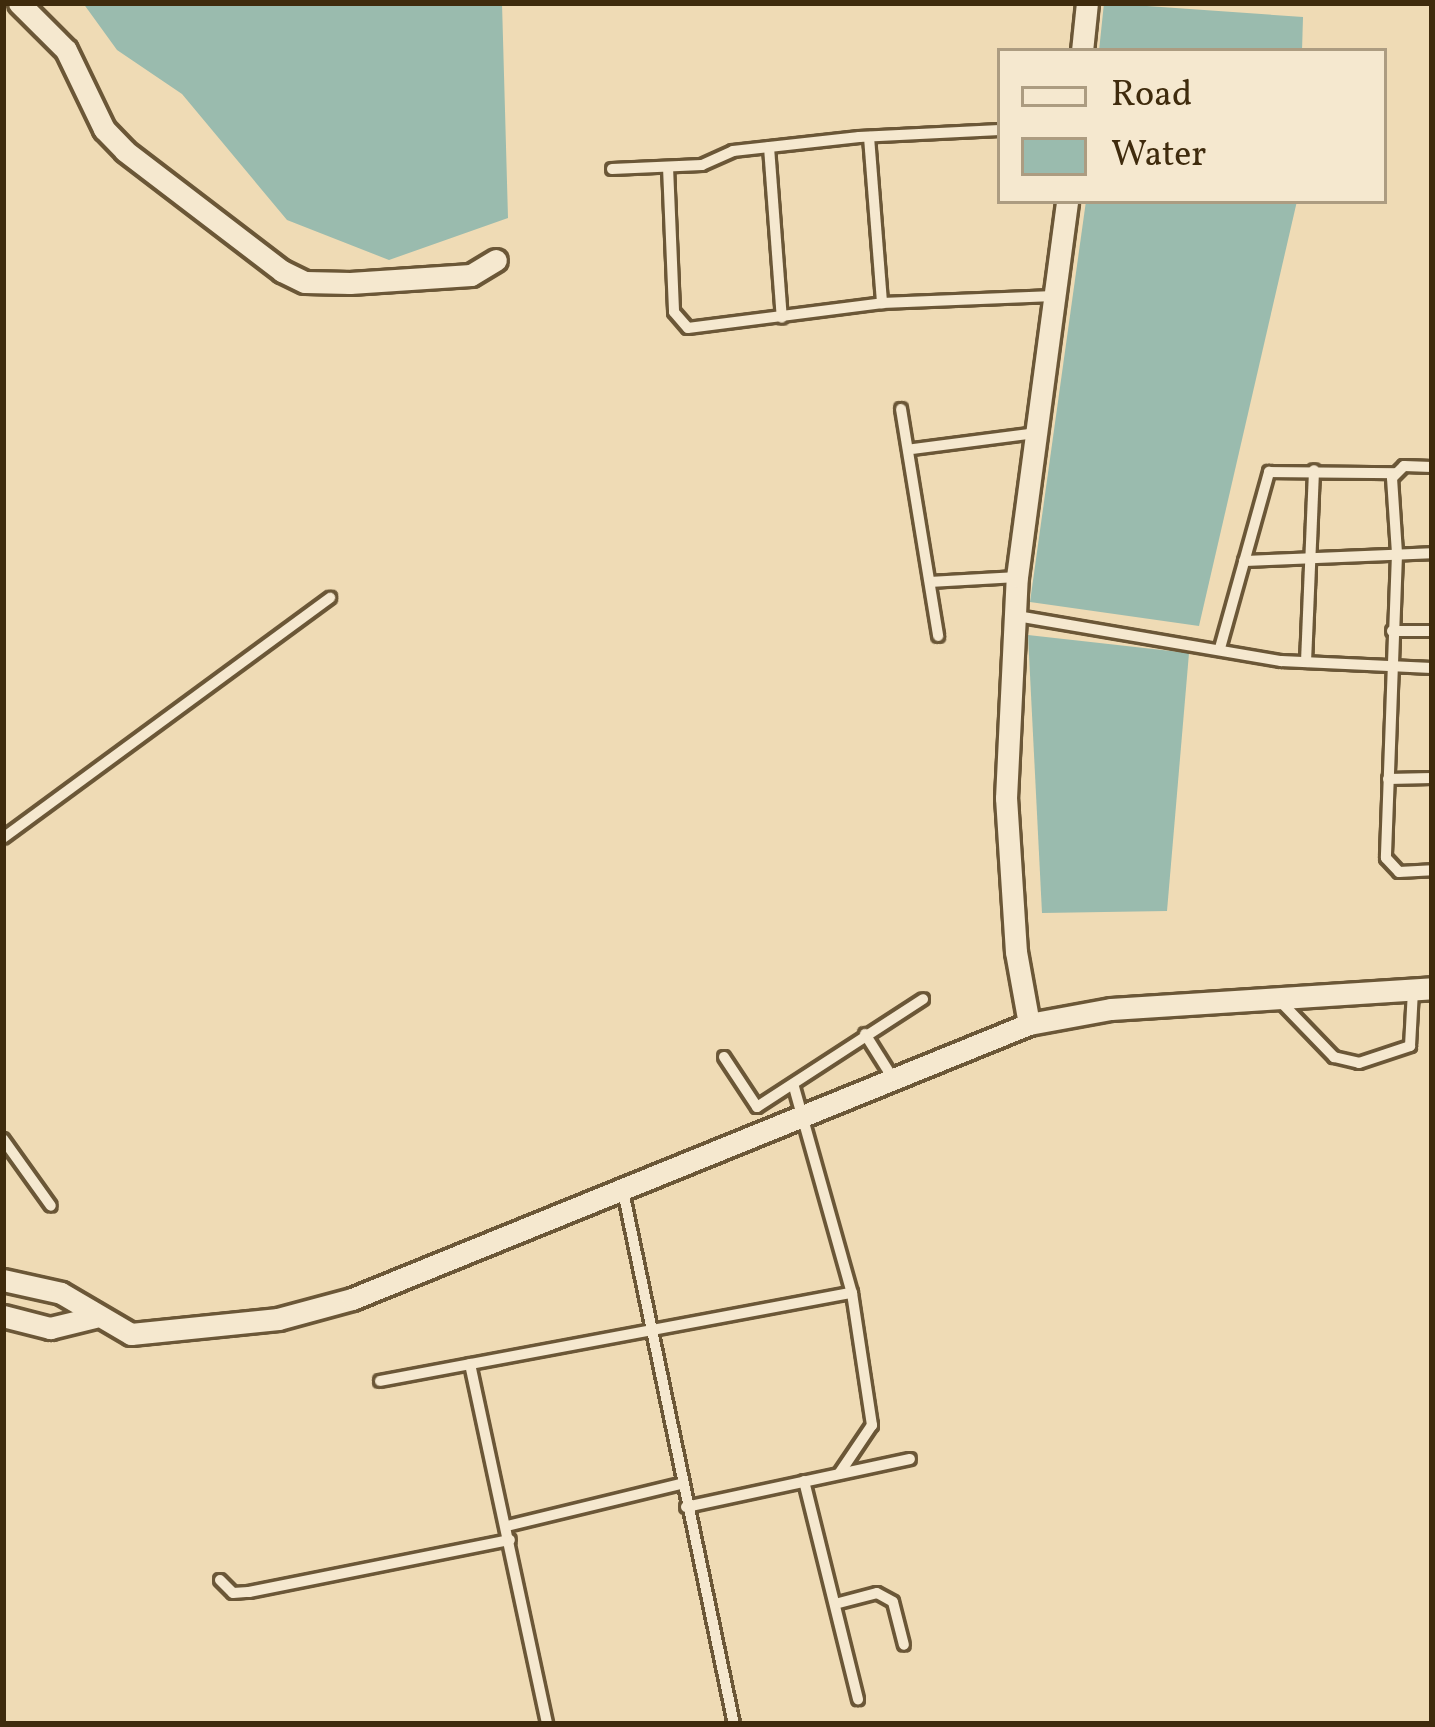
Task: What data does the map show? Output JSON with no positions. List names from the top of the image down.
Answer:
{
  "legend": ["Road", "Water"]
}
